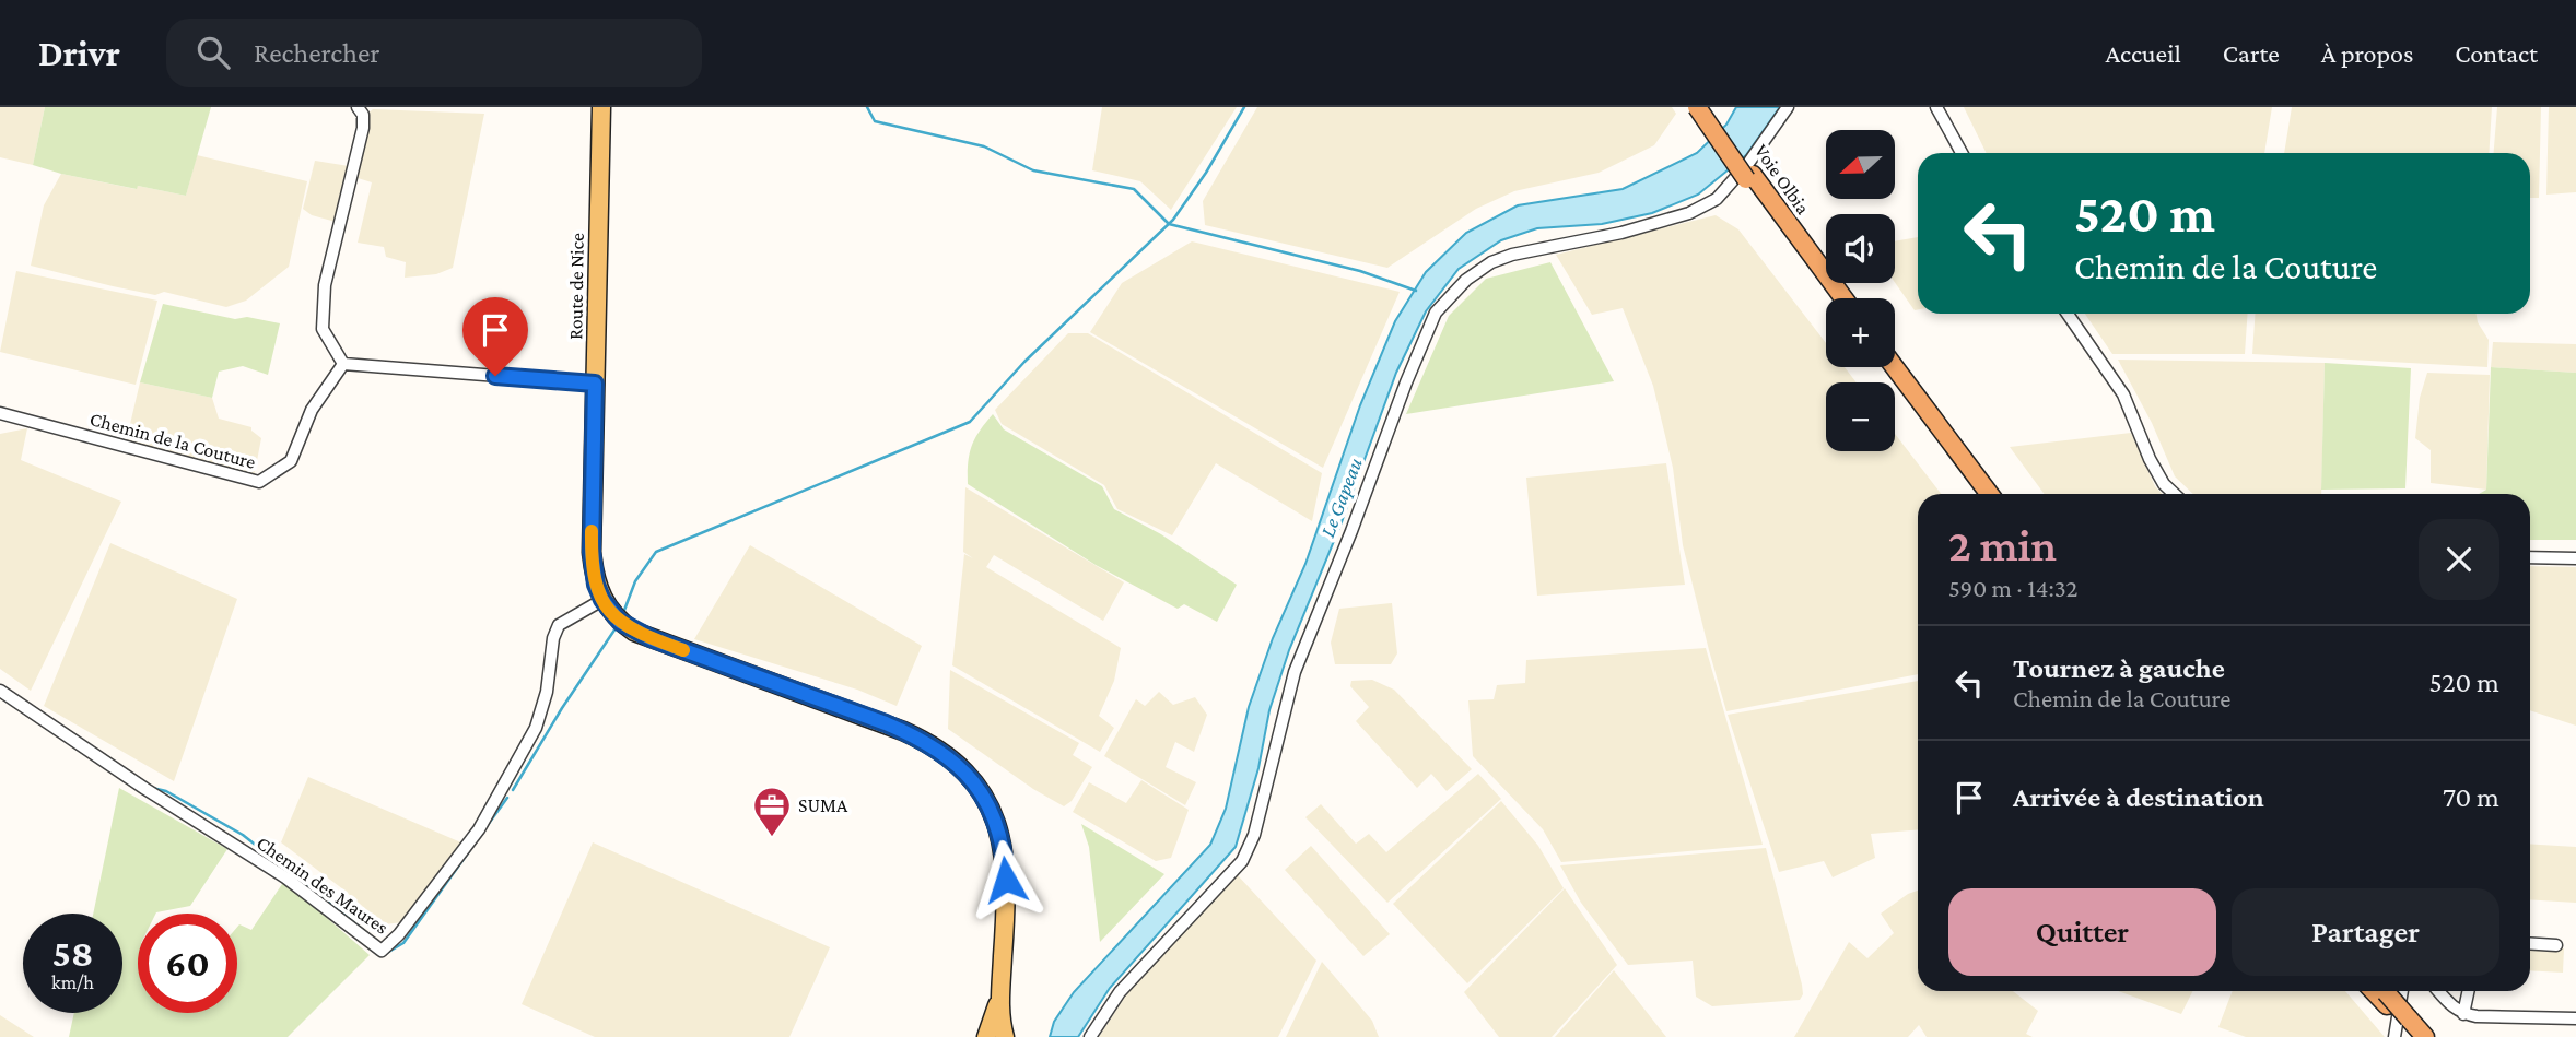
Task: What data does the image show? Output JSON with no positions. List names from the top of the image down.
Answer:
{
  "streets": {
    "highway": ["Voie Olbia"],
    "main road": ["Route de Nice"],
    "street": ["Chemin de la Couture", "Chemin des Maures"]
  },
  "crossings": [
    ["Route de Nice", "Chemin des Maures"]
  ],
  "water": ["Le Gapeau"],
  "places": {
    "office": ["SUMA"]
  },
  "north": "left",
  "page": {
    "header": "Drivr",
    "search": "Rechercher",
    "nav": [
      "Accueil",
      "Carte",
      "À propos",
      "Contact"
    ],
    "map_buttons": ["+", "−"],
    "turn": ["520 m", "Chemin de la Couture"],
    "heading": ["2 min", "590 m · 14:32"],
    "list": [
      {
        "name": "Tournez à gauche",
        "note": "Chemin de la Couture",
        "value": "520 m"
      },
      {
        "name": "Arrivée à destination",
        "value": "70 m"
      }
    ],
    "buttons": ["Quitter", "Partager"],
    "speed": "58 km/h",
    "limit": "60"
  }
}
